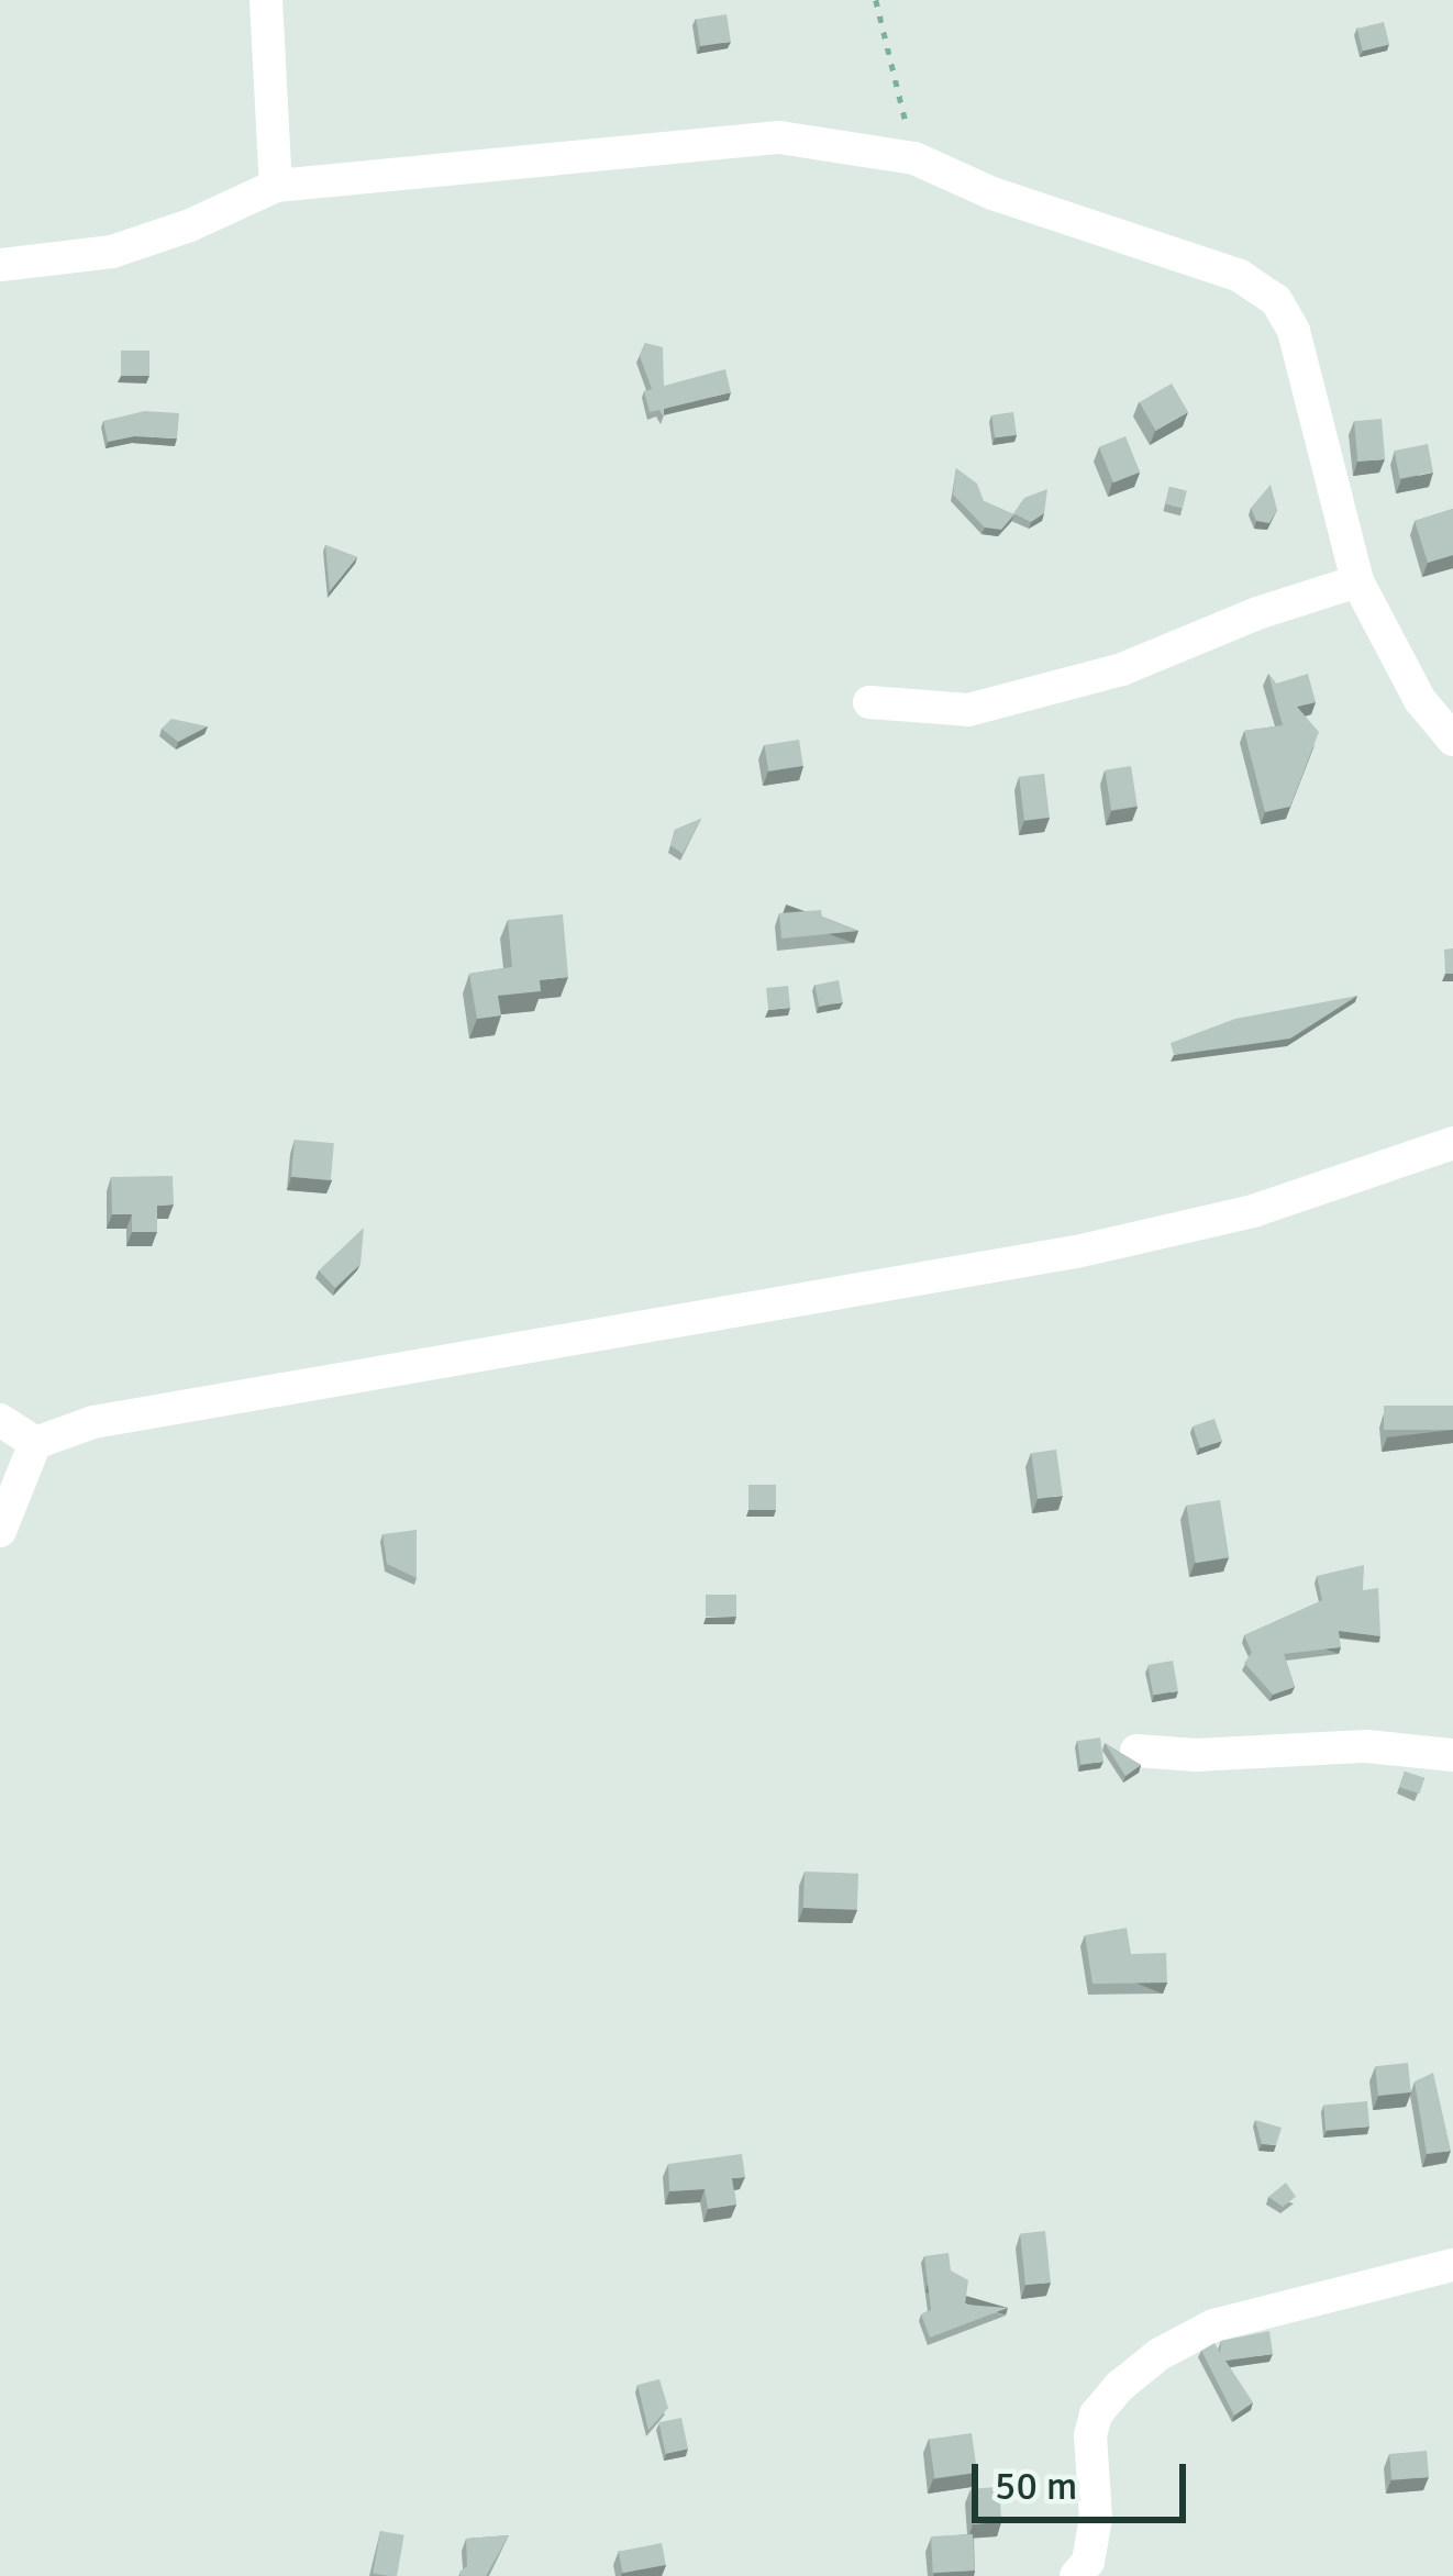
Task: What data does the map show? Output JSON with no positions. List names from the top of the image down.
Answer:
{
  "scale_bar": "50 m"
}
